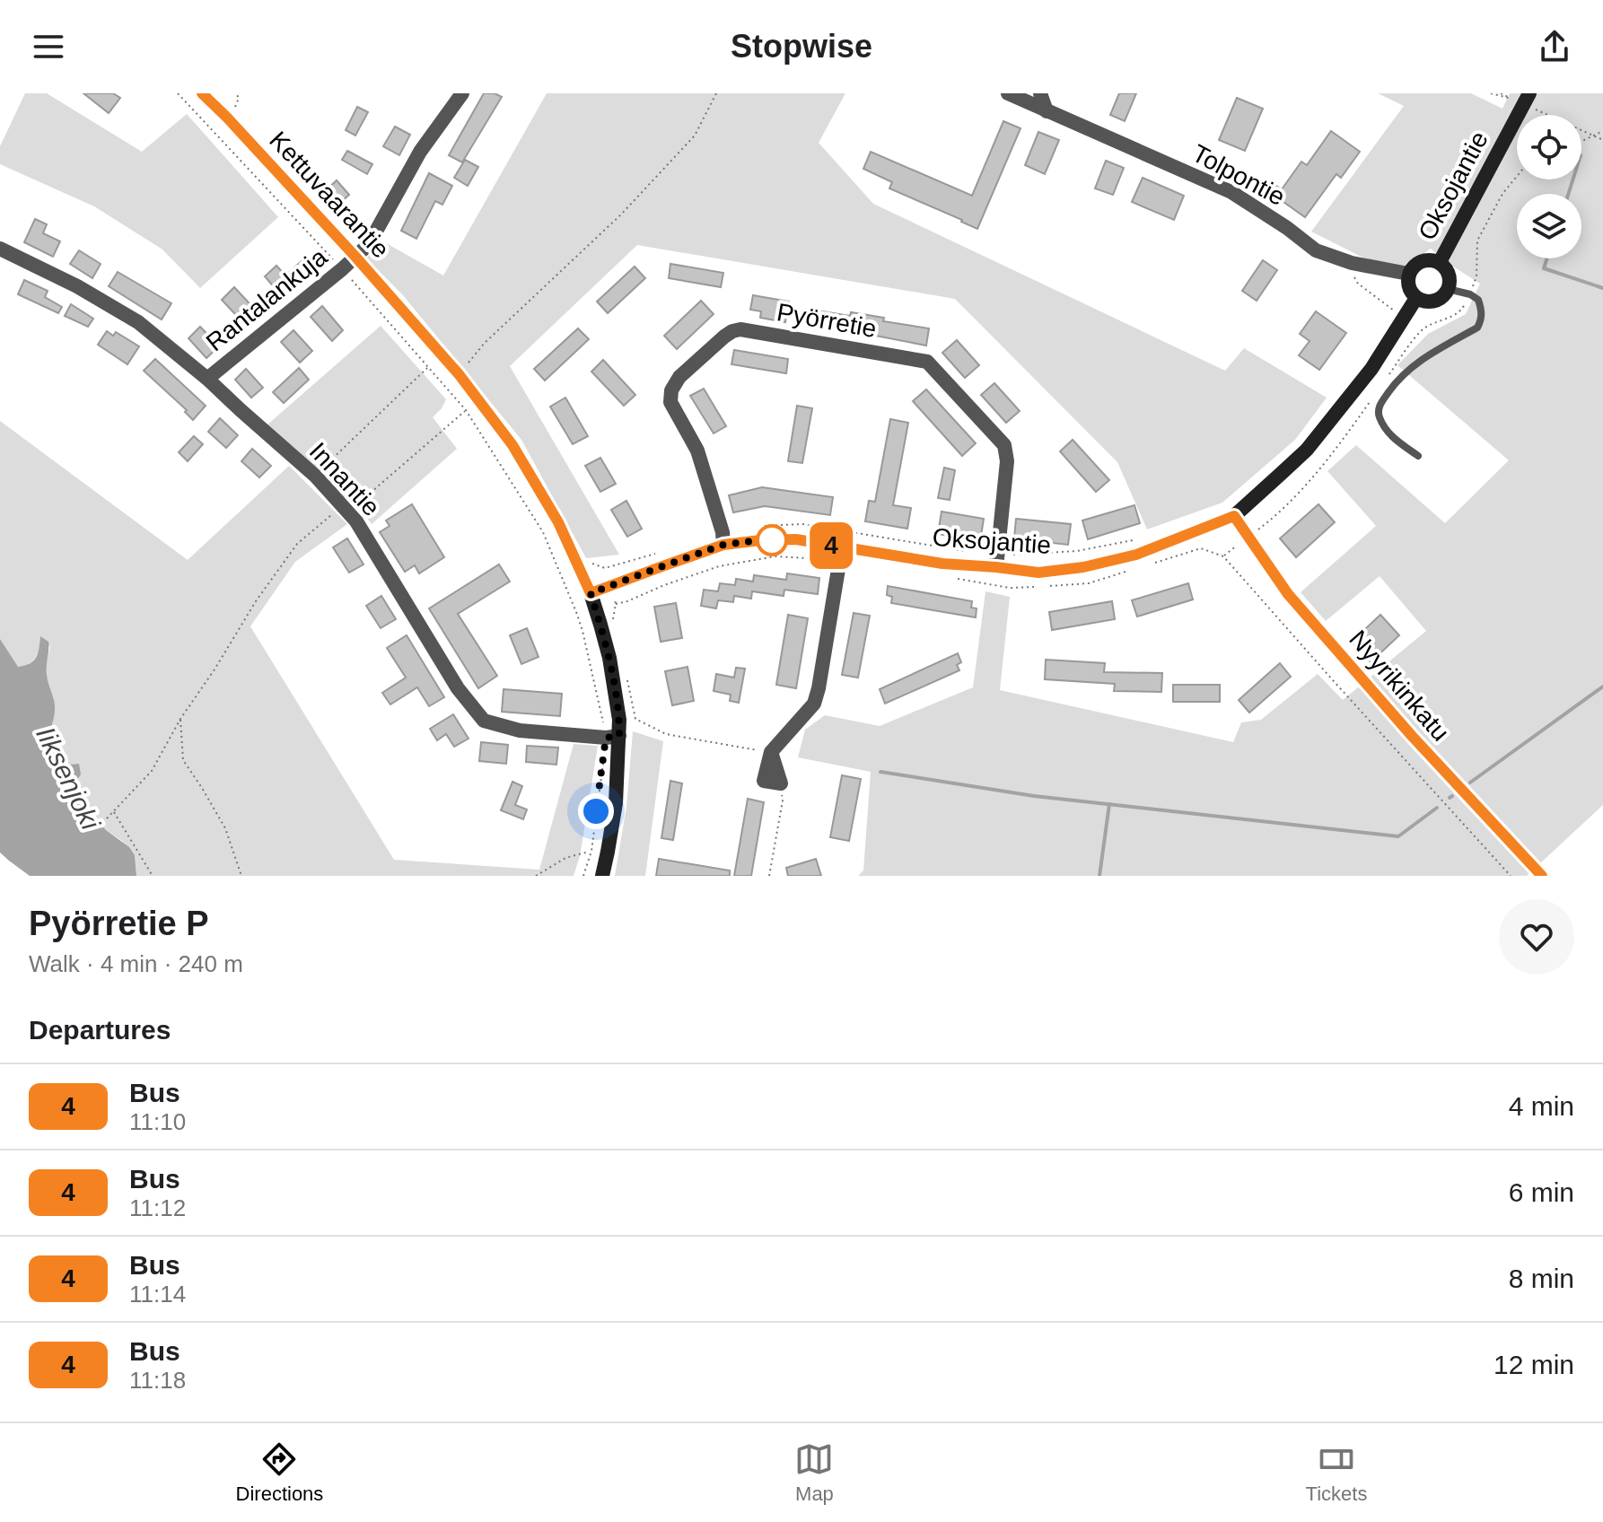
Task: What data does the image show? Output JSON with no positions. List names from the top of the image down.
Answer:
{
  "streets": {
    "street": [
      "Tolpontie",
      "Oksojantie",
      "Kettuvaarantie",
      "Rantalankuja",
      "Pyörretie",
      "Innantie",
      "Nyyrikinkatu"
    ]
  },
  "crossings": [
    ["Tolpontie", "Oksojantie"],
    ["Oksojantie", "Kettuvaarantie"],
    ["Oksojantie", "Pyörretie"],
    ["Oksojantie", "Nyyrikinkatu"],
    ["Kettuvaarantie", "Rantalankuja"],
    ["Kettuvaarantie", "Innantie"],
    ["Rantalankuja", "Innantie"]
  ],
  "water": ["Iiksenjoki"],
  "lines": ["bus line 4"],
  "page": {
    "header": "Stopwise",
    "on_map": "4",
    "heading": [
      ["Pyörretie P", "Walk · 4 min · 240 m"],
      "Departures"
    ],
    "list": [
      {
        "mark": "4",
        "name": "Bus",
        "note": "11:10",
        "value": "4 min"
      },
      {
        "mark": "4",
        "name": "Bus",
        "note": "11:12",
        "value": "6 min"
      },
      {
        "mark": "4",
        "name": "Bus",
        "note": "11:14",
        "value": "8 min"
      },
      {
        "mark": "4",
        "name": "Bus",
        "note": "11:18",
        "value": "12 min"
      }
    ],
    "tabs": ["Directions", "Map", "Tickets"]
  }
}
